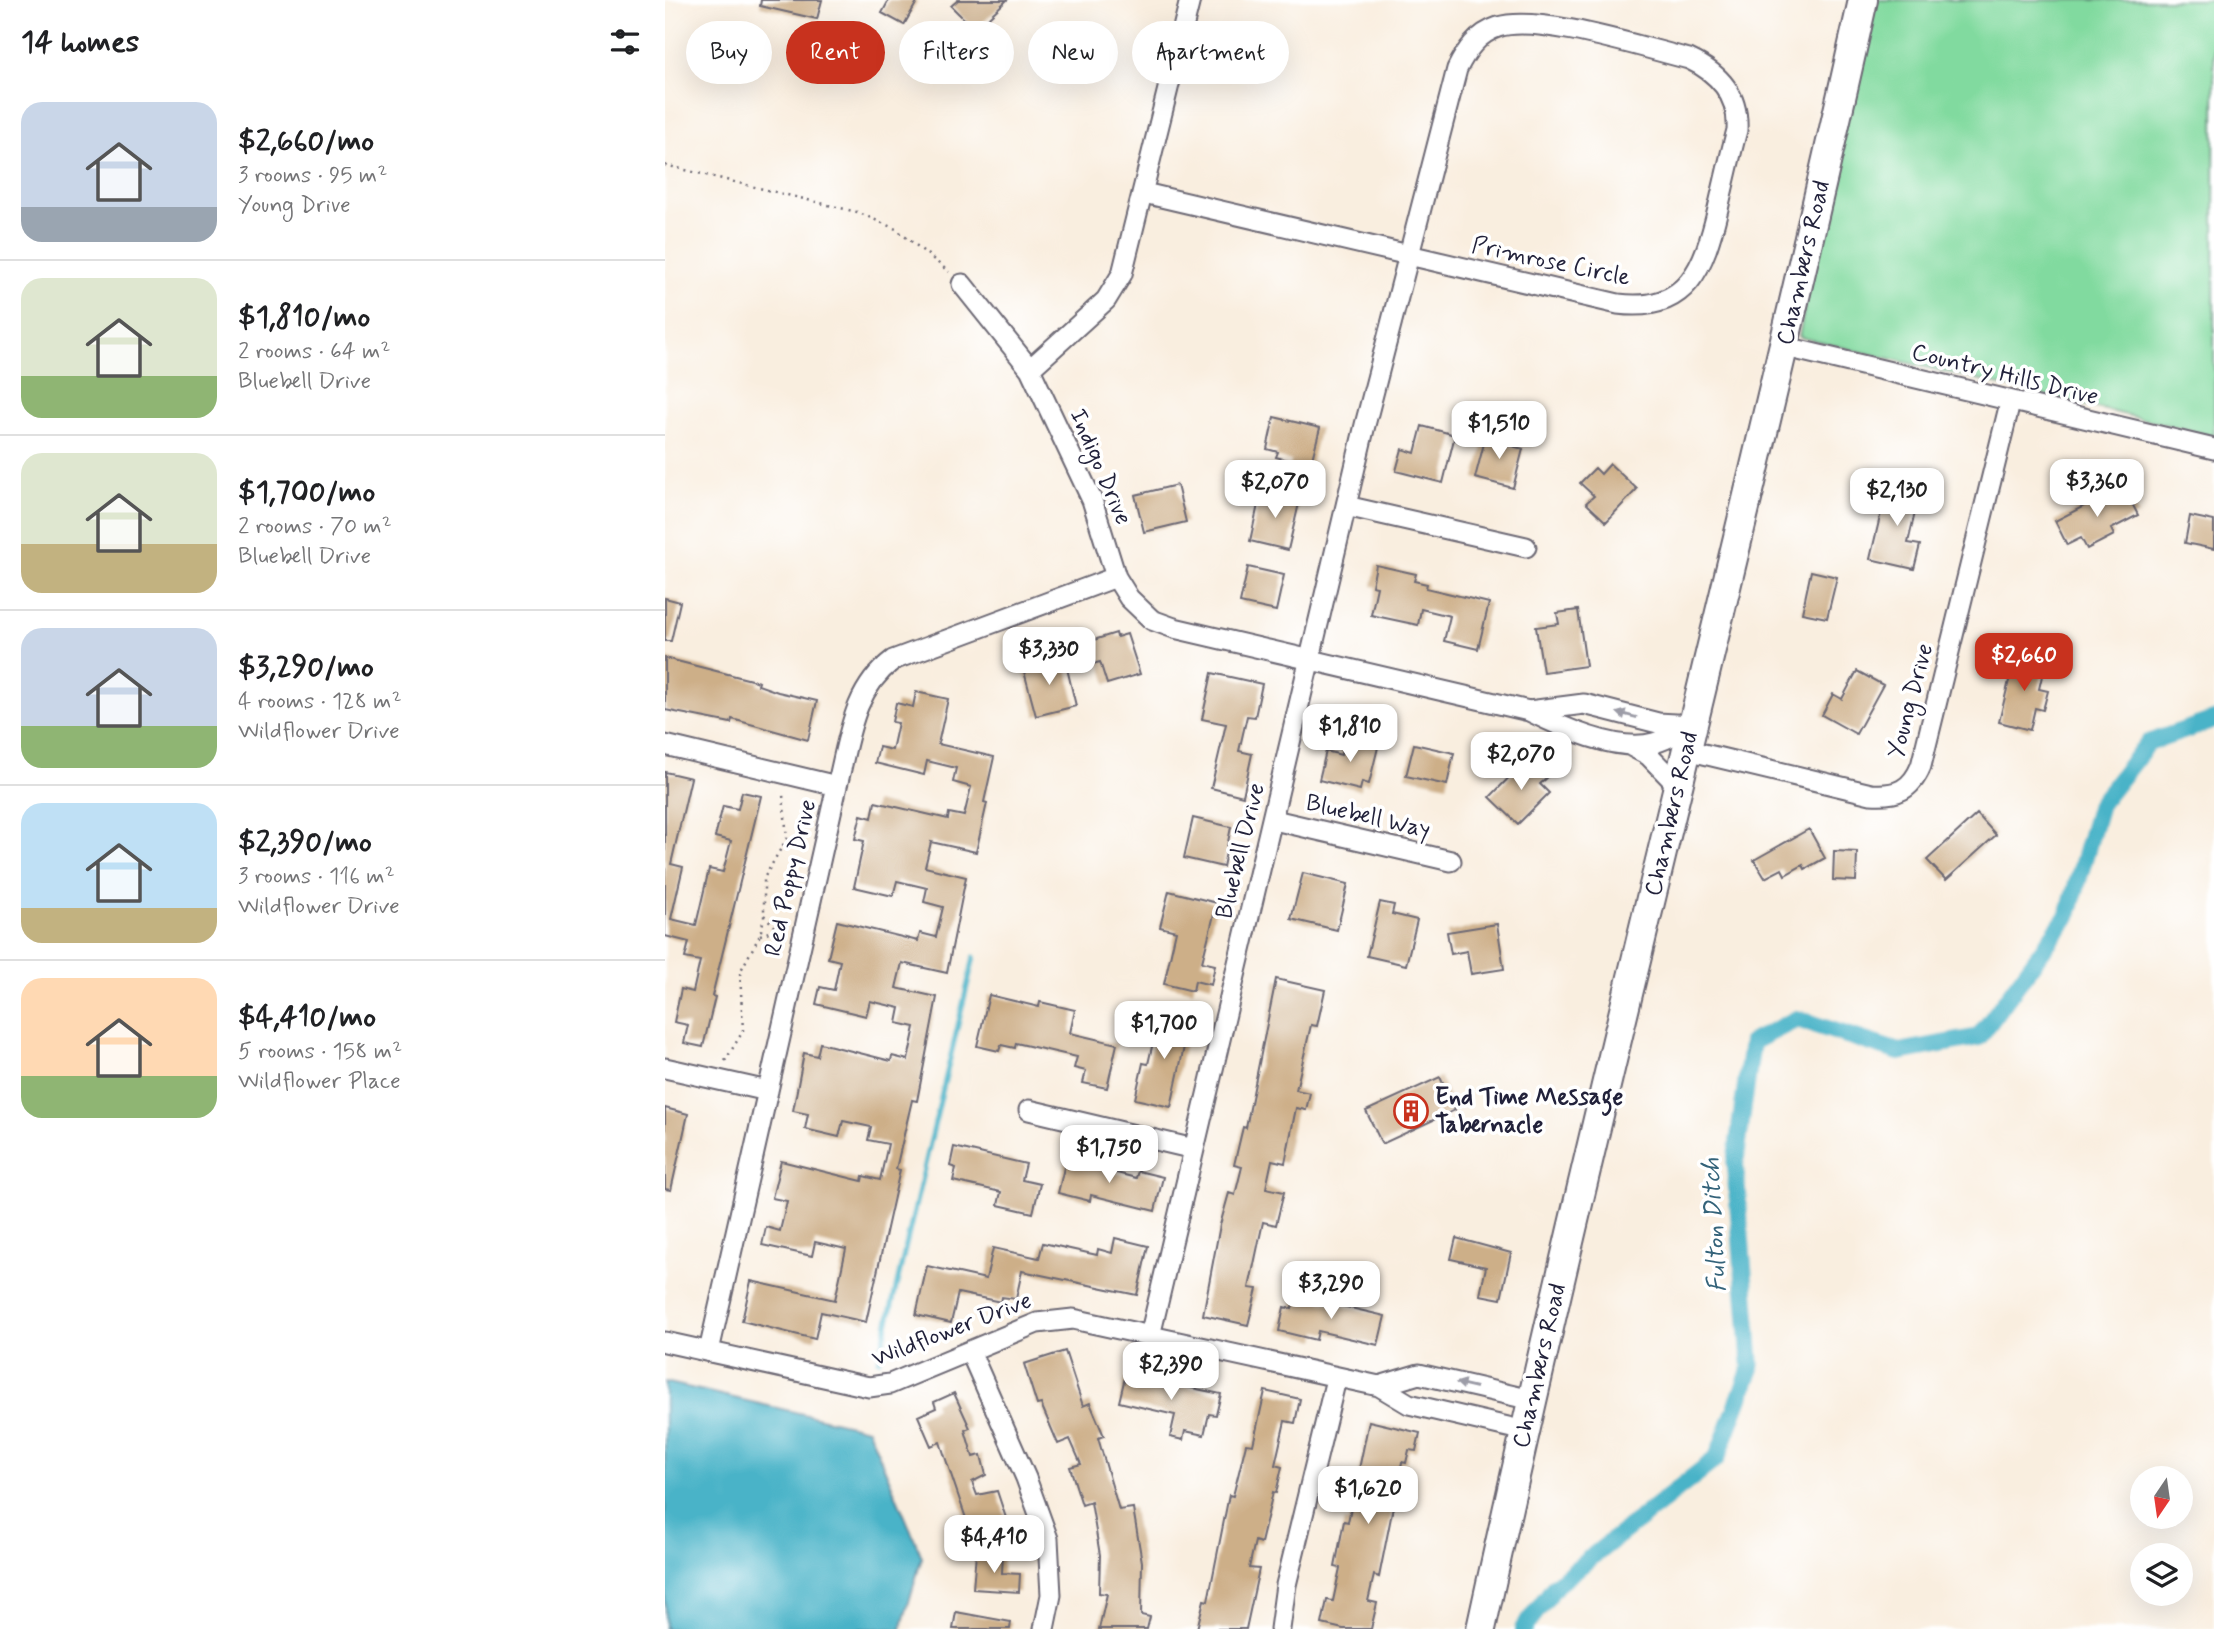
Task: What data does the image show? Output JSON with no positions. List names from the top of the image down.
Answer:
{
  "streets": {
    "street": [
      "Primrose Circle",
      "Chambers Road",
      "Country Hills Drive",
      "Indigo Drive",
      "Young Drive",
      "Bluebell Way",
      "Bluebell Drive",
      "Red Poppy Drive",
      "Wildflower Drive"
    ]
  },
  "crossings": [
    ["Primrose Circle", "Bluebell Drive"],
    ["Chambers Road", "Country Hills Drive"],
    ["Chambers Road", "Indigo Drive"],
    ["Chambers Road", "Young Drive"],
    ["Chambers Road", "Wildflower Drive"],
    ["Country Hills Drive", "Young Drive"],
    ["Indigo Drive", "Young Drive"],
    ["Indigo Drive", "Bluebell Drive"],
    ["Indigo Drive", "Red Poppy Drive"],
    ["Bluebell Way", "Bluebell Drive"],
    ["Bluebell Drive", "Wildflower Drive"],
    ["Red Poppy Drive", "Wildflower Drive"]
  ],
  "water": ["Fulton Ditch"],
  "places": {
    "building": ["End Time Message Tabernacle"]
  },
  "north": "bottom",
  "page": {
    "heading": "14 homes",
    "chip": [
      "Buy",
      "Rent",
      "Filters",
      "New",
      "Apartment"
    ],
    "list": [
      {
        "name": "$2,660/mo",
        "note": "3 rooms · 95 m² · Young Drive"
      },
      {
        "name": "$1,810/mo",
        "note": "2 rooms · 64 m² · Bluebell Drive"
      },
      {
        "name": "$1,700/mo",
        "note": "2 rooms · 70 m² · Bluebell Drive"
      },
      {
        "name": "$3,290/mo",
        "note": "4 rooms · 128 m² · Wildflower Drive"
      },
      {
        "name": "$2,390/mo",
        "note": "3 rooms · 116 m² · Wildflower Drive"
      },
      {
        "name": "$4,410/mo",
        "note": "5 rooms · 158 m² · Wildflower Place"
      }
    ],
    "price": [
      "$1,510",
      "$3,360",
      "$2,070",
      "$2,130",
      "$3,330",
      "$2,660",
      "$1,810",
      "$2,070",
      "$1,700",
      "$1,750",
      "$3,290",
      "$2,390",
      "$1,620",
      "$4,410"
    ]
  }
}
